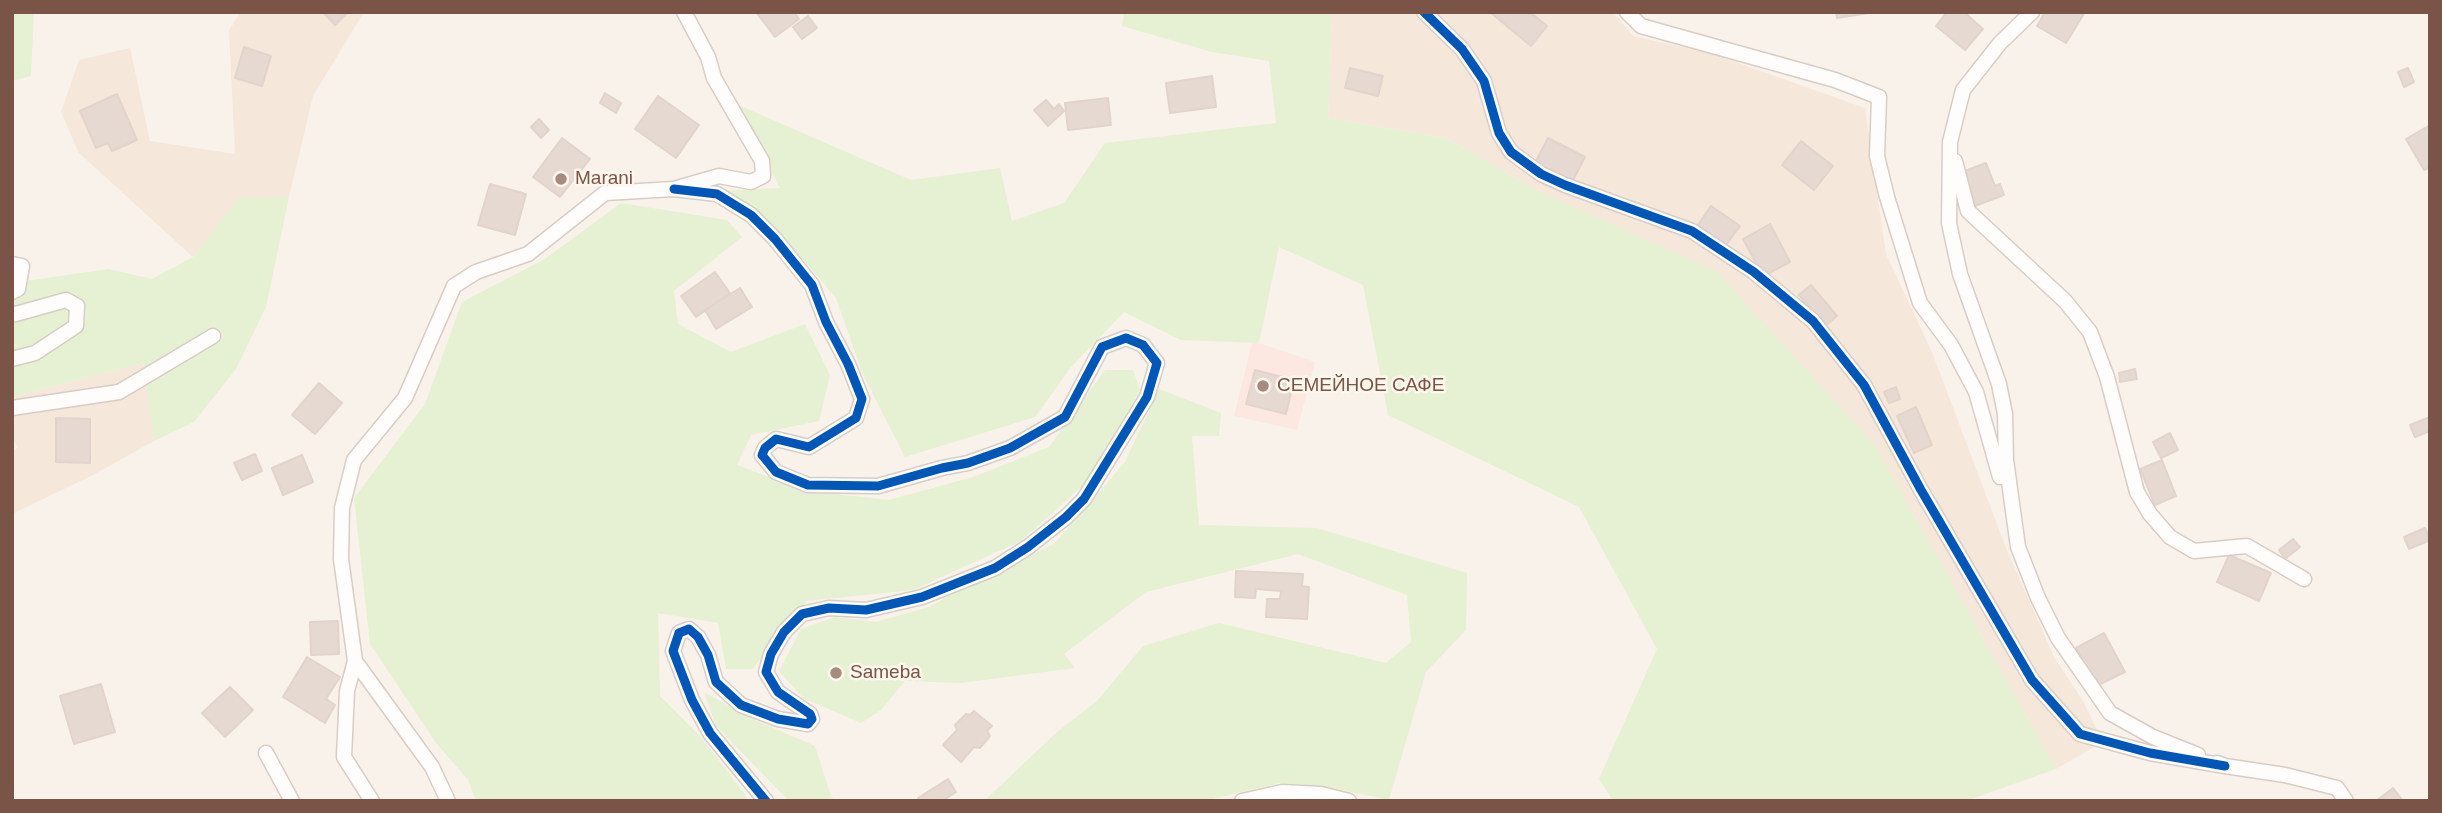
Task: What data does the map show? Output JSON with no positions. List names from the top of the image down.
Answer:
{
  "places": ["Marani", "СЕМЕЙНОЕ САФЕ", "Sameba"]
}
